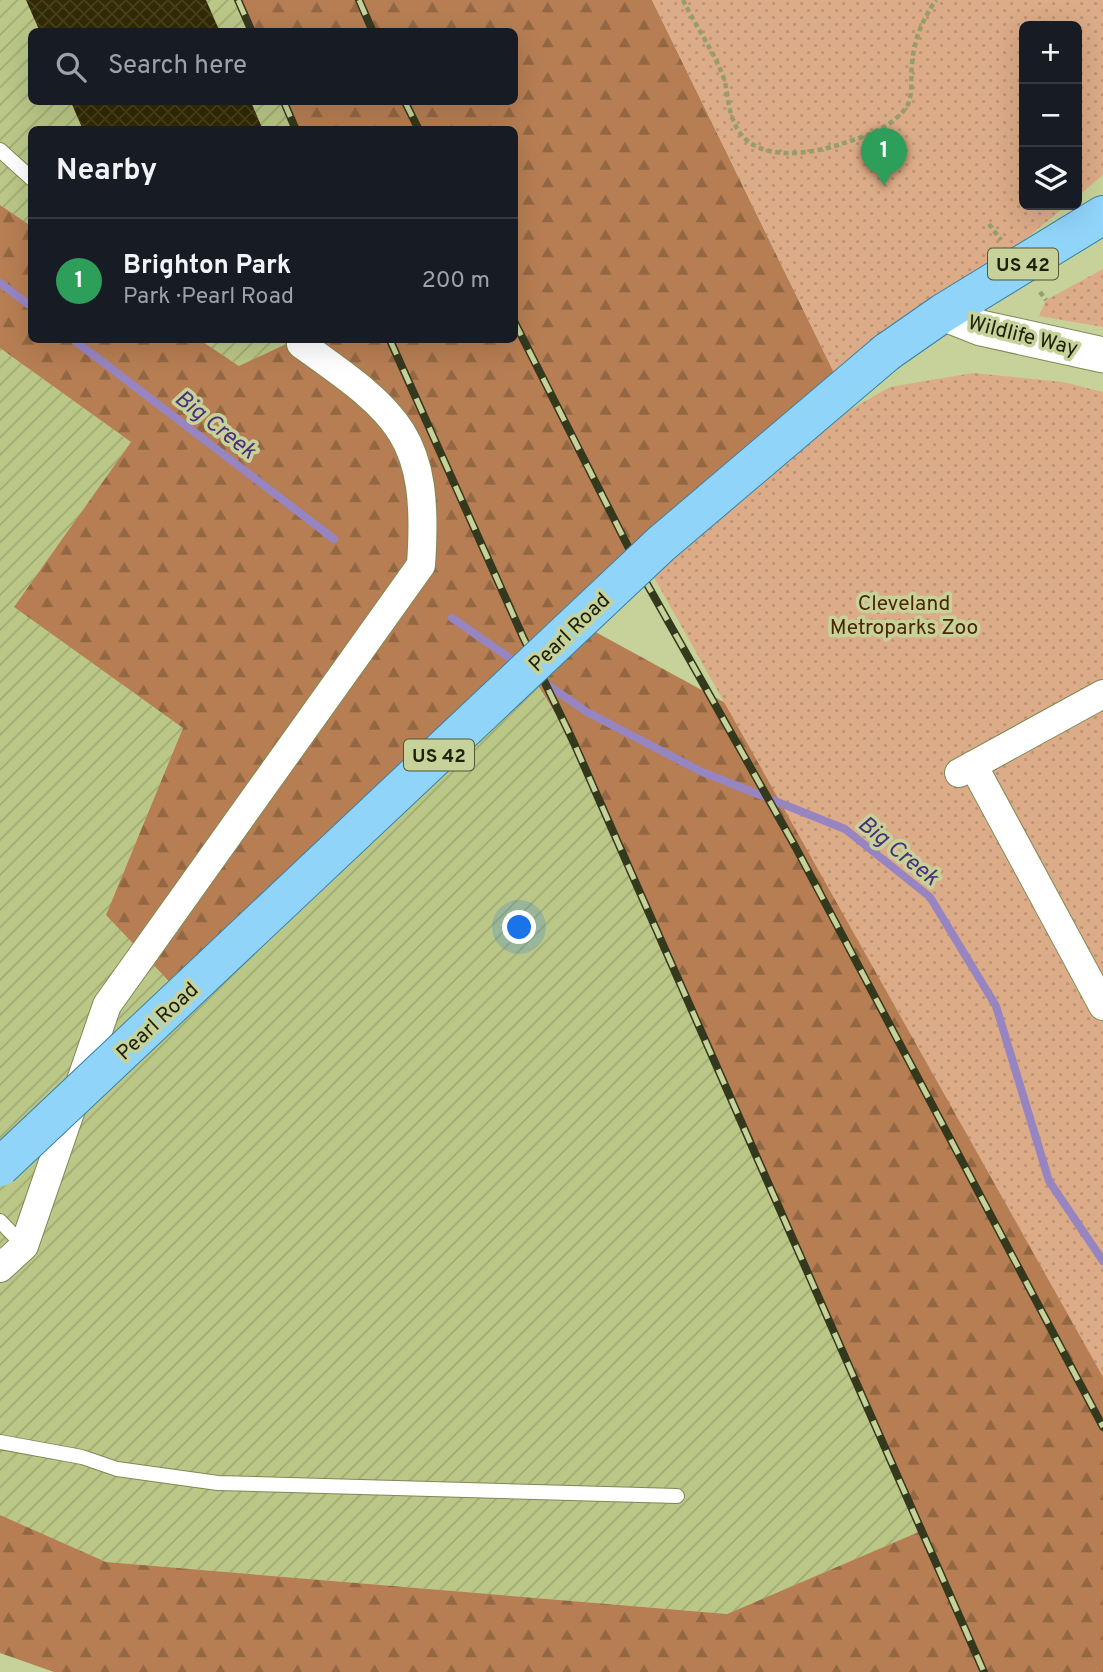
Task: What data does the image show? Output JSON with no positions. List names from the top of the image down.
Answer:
{
  "streets": {
    "main road": ["US 42", "Pearl Road"],
    "street": ["Wildlife Way"]
  },
  "crossings": [
    ["Wildlife Way", "Pearl Road"]
  ],
  "water": ["Big Creek"],
  "parks": ["Cleveland Metroparks Zoo"],
  "page": {
    "map_buttons": ["+", "−"],
    "search": "Search here",
    "heading": "Nearby",
    "pins": "1",
    "list": [
      {
        "mark": "1",
        "name": "Brighton Park",
        "note": "Park · Pearl Road",
        "value": "200 m"
      }
    ]
  }
}
